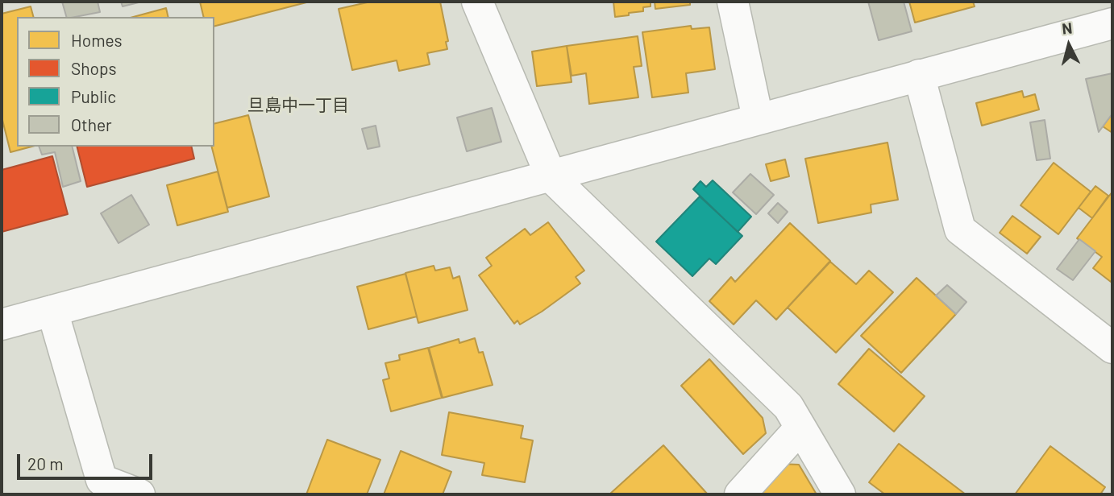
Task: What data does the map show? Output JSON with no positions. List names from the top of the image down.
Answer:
{
  "districts": ["旦島中一丁目"],
  "legend": [
    "Homes",
    "Shops",
    "Public",
    "Other"
  ],
  "scale_bar": "20 m",
  "north": "top"
}
